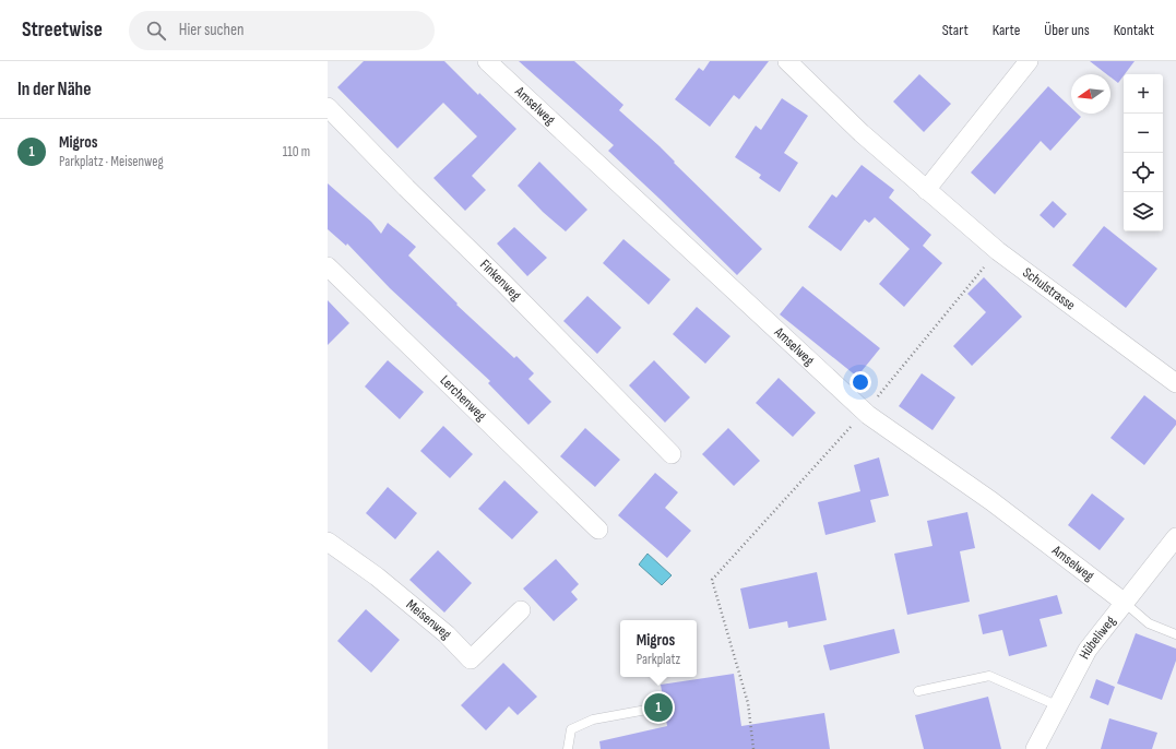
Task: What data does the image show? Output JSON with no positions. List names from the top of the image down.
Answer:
{
  "streets": {
    "street": [
      "Amselweg",
      "Finkenweg",
      "Schulstrasse",
      "Lerchenweg",
      "Meisenweg",
      "Hübeliweg"
    ]
  },
  "crossings": [
    ["Amselweg", "Hübeliweg"]
  ],
  "north": "left",
  "page": {
    "header": "Streetwise",
    "search": "Hier suchen",
    "nav": [
      "Start",
      "Karte",
      "Über uns",
      "Kontakt"
    ],
    "heading": "In der Nähe",
    "map_buttons": ["+", "−"],
    "list": [
      {
        "mark": "1",
        "name": "Migros",
        "note": "Parkplatz · Meisenweg",
        "value": "110 m"
      }
    ],
    "popup": ["Migros", "Parkplatz"],
    "pins": "1"
  }
}
